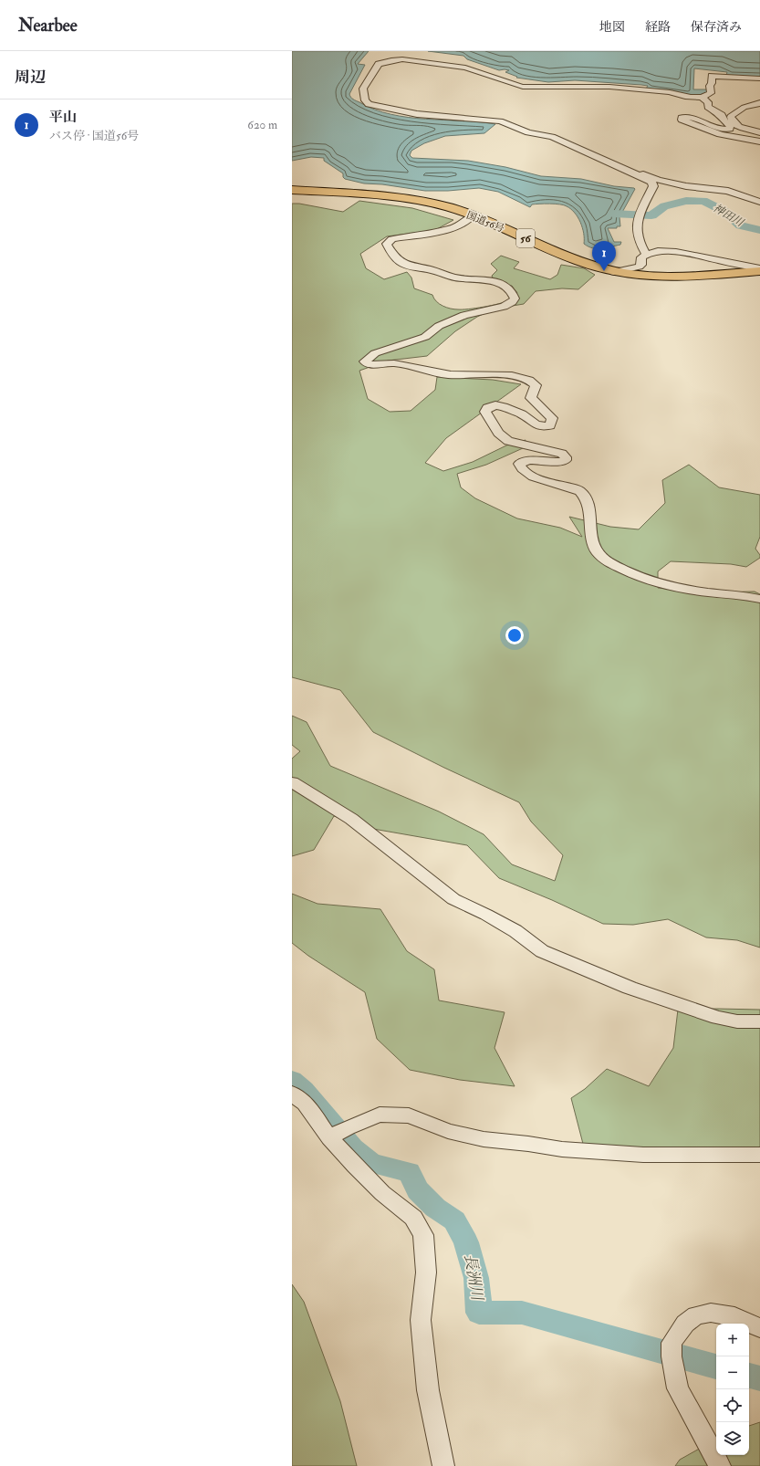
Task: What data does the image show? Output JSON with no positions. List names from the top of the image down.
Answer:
{
  "streets": {
    "highway": ["国道56号", "56"]
  },
  "water": ["神田川", "長洲川"],
  "page": {
    "header": "Nearbee",
    "nav": ["地図", "経路", "保存済み"],
    "heading": "周辺",
    "list": [
      {
        "mark": "1",
        "name": "平山",
        "note": "バス停 · 国道56号",
        "value": "620 m"
      }
    ],
    "pins": "1",
    "map_buttons": ["+", "−"]
  }
}
